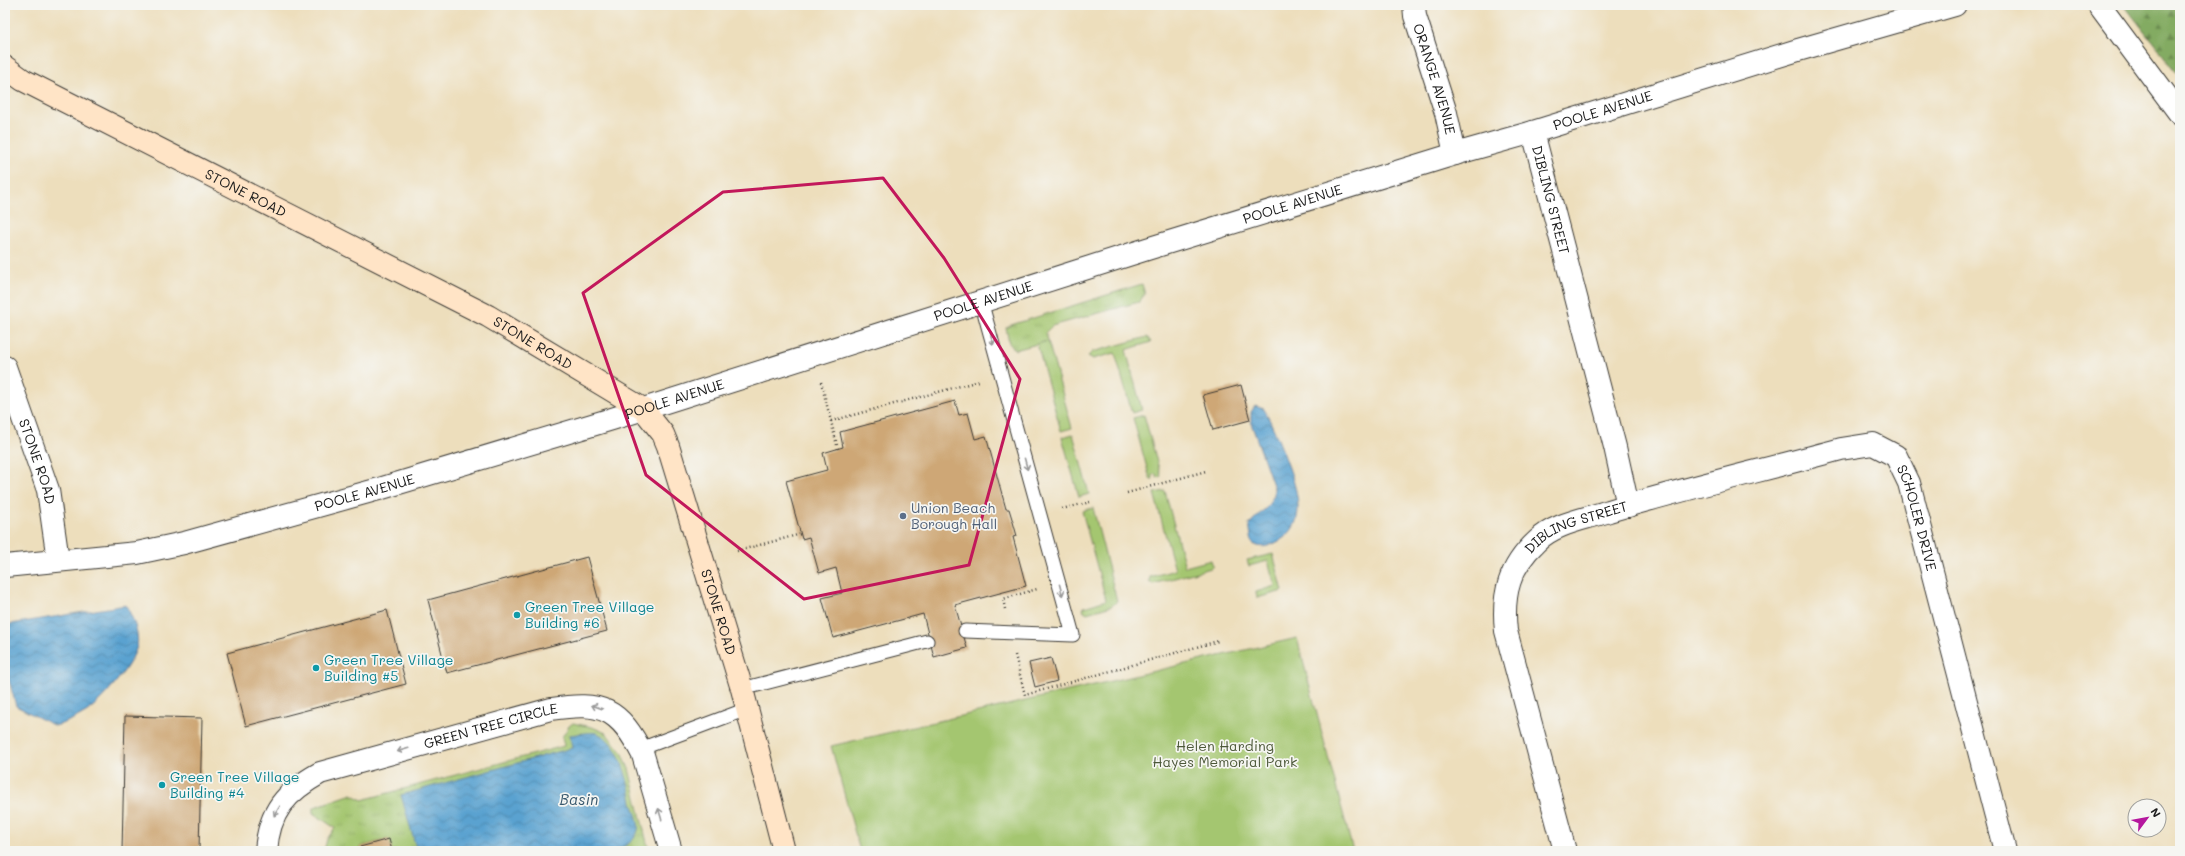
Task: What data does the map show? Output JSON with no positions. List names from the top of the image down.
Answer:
{
  "streets": {
    "main road": ["STONE ROAD"],
    "street": [
      "ORANGE AVENUE",
      "POOLE AVENUE",
      "DIBLING STREET",
      "SCHOLER DRIVE",
      "GREEN TREE CIRCLE"
    ]
  },
  "crossings": [
    ["ORANGE AVENUE", "POOLE AVENUE"],
    ["POOLE AVENUE", "STONE ROAD"],
    ["POOLE AVENUE", "DIBLING STREET"],
    ["DIBLING STREET", "SCHOLER DRIVE"]
  ],
  "water": ["Basin"],
  "parks": ["Helen Harding Hayes Memorial Park"],
  "places": [
    "Union Beach Borough Hall",
    "Green Tree Village Building #6",
    "Green Tree Village Building #5",
    "Green Tree Village Building #4"
  ],
  "north": "top right"
}
